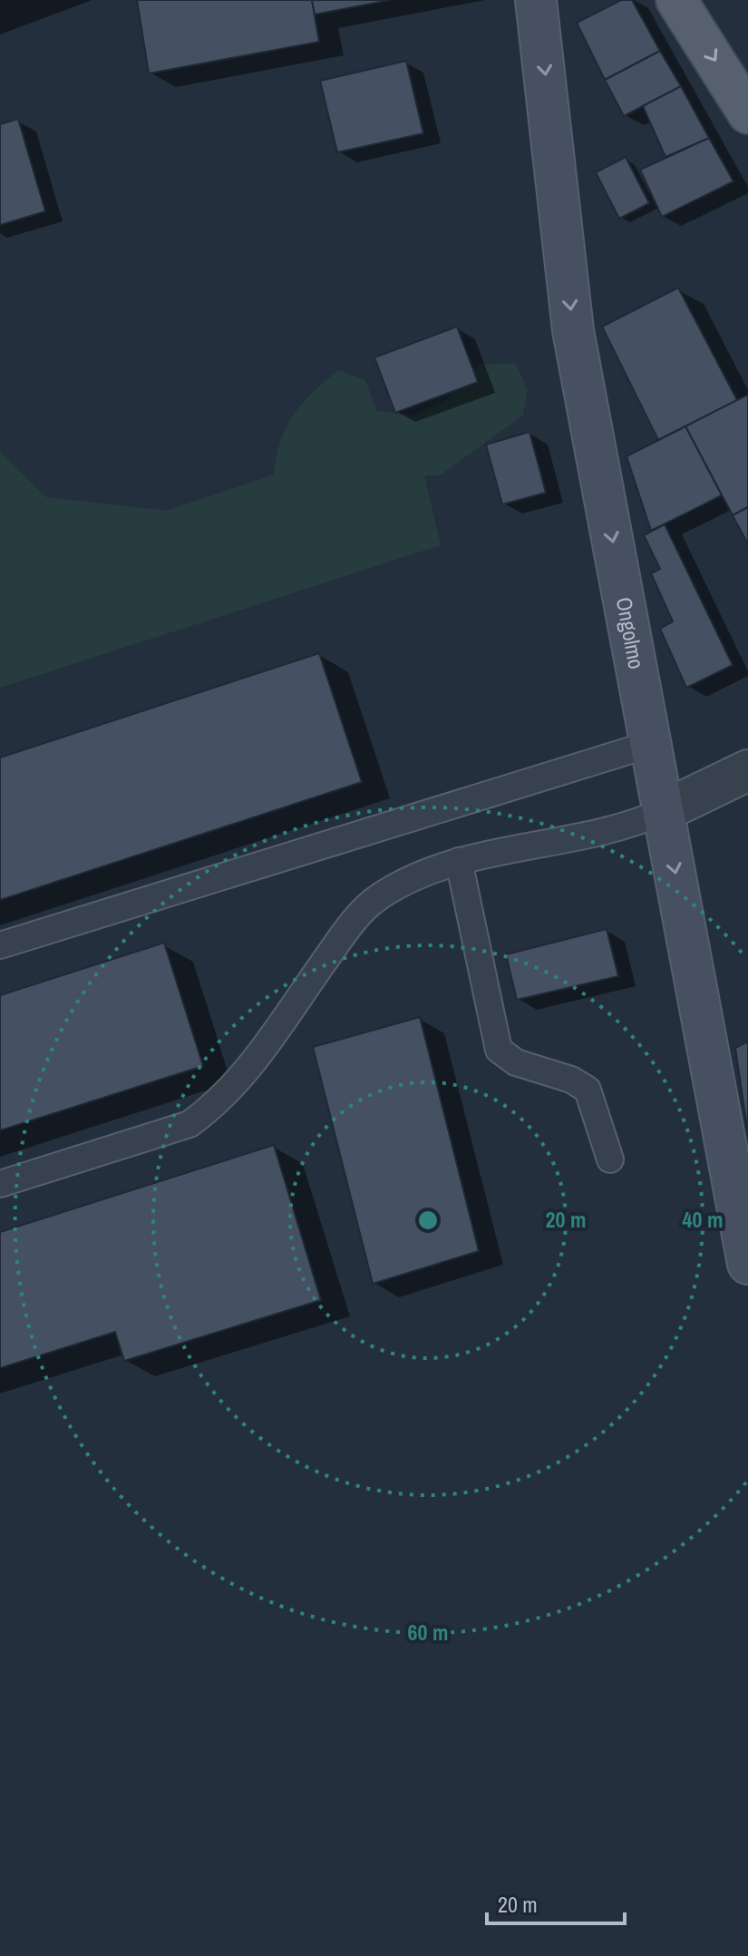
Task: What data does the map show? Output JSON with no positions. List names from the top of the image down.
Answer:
{
  "streets": {
    "street": ["Ongolmo"]
  },
  "one_way": ["Ongolmo"],
  "scale_bar": "20 m",
  "rings": ["20 m", "40 m", "60 m"]
}
